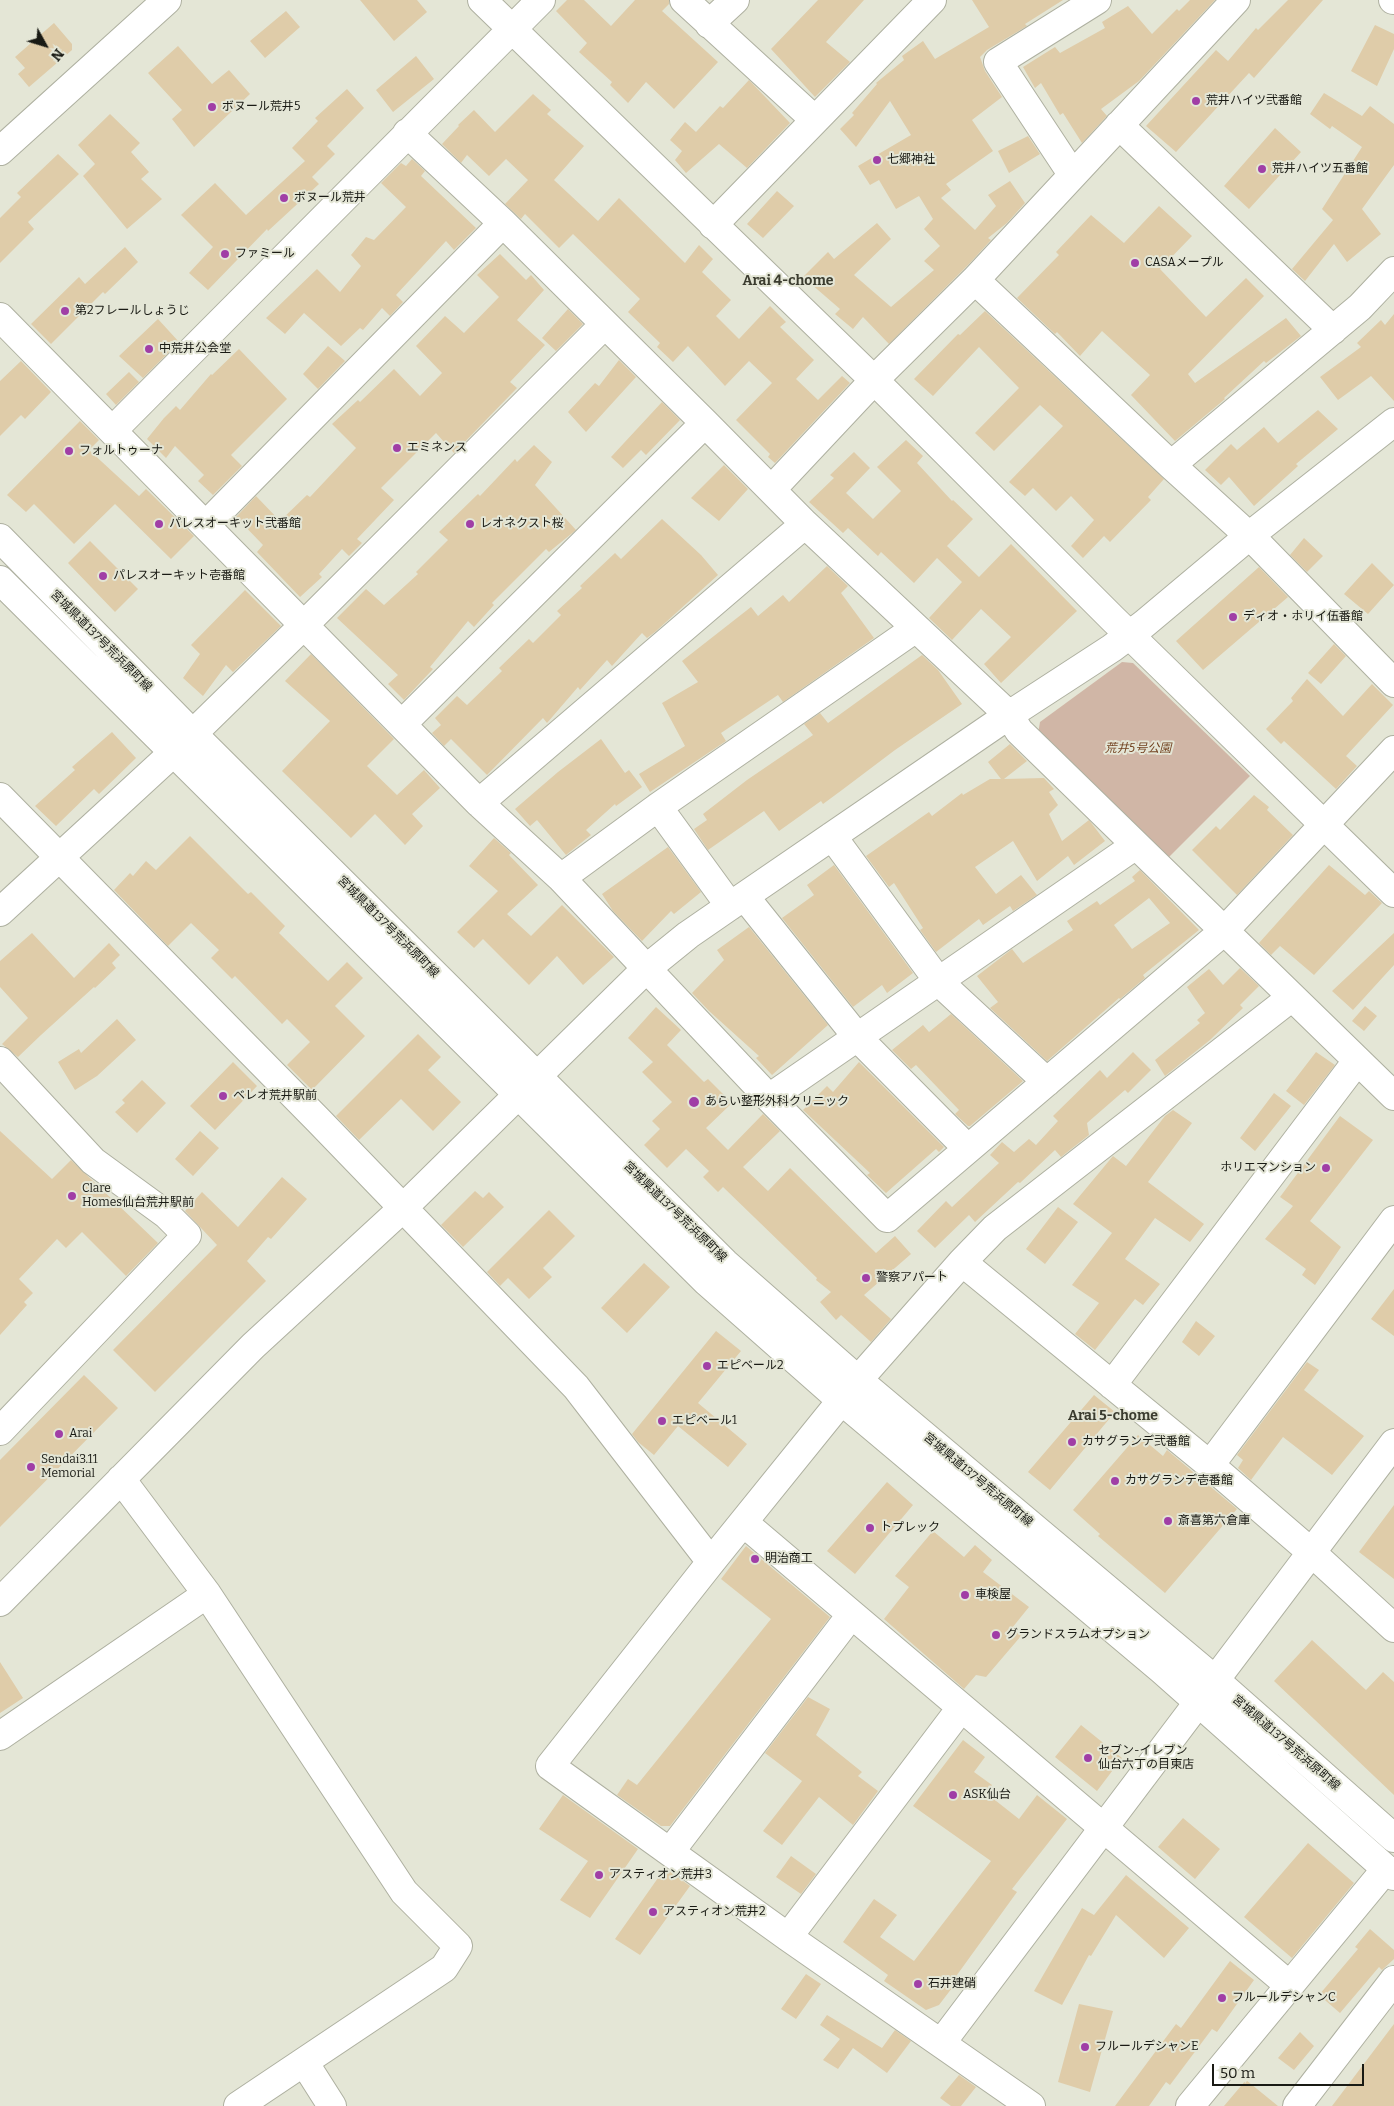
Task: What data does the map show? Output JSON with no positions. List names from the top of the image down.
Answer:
{
  "streets": {
    "street": ["宮城県道137号荒浜原町線"]
  },
  "districts": ["Arai 4-chome", "Arai 5-chome"],
  "parks": ["荒井5号公園"],
  "places": [
    "荒井ハイツ弐番館",
    "ボヌール荒井5",
    "七郷神社",
    "荒井ハイツ五番館",
    "ボヌール荒井",
    "ファミール",
    "CASAメープル",
    "第2フレールしょうじ",
    "中荒井公会堂",
    "エミネンス",
    "フォルトゥーナ",
    "パレスオーキット弐番館",
    "レオネクスト桜",
    "パレスオーキット壱番館",
    "ディオ・ホリイ伍番館",
    "ベレオ荒井駅前",
    "あらい整形外科クリニック",
    "ホリエマンション",
    "Clare Homes仙台荒井駅前",
    "警察アパート",
    "エピベール2",
    "エピベール1",
    "Arai",
    "カサグランデ弐番館",
    "Sendai3.11 Memorial",
    "カサグランデ壱番館",
    "斎喜第六倉庫",
    "トプレック",
    "明治商工",
    "車検屋",
    "グランドスラムオプション",
    "セブン-イレブン 仙台六丁の目東店",
    "ASK仙台",
    "アスティオン荒井3",
    "アスティオン荒井2",
    "石井建硝",
    "フルールデシャンC",
    "フルールデシャンE"
  ],
  "scale_bar": "50 m",
  "north": "bottom right"
}
